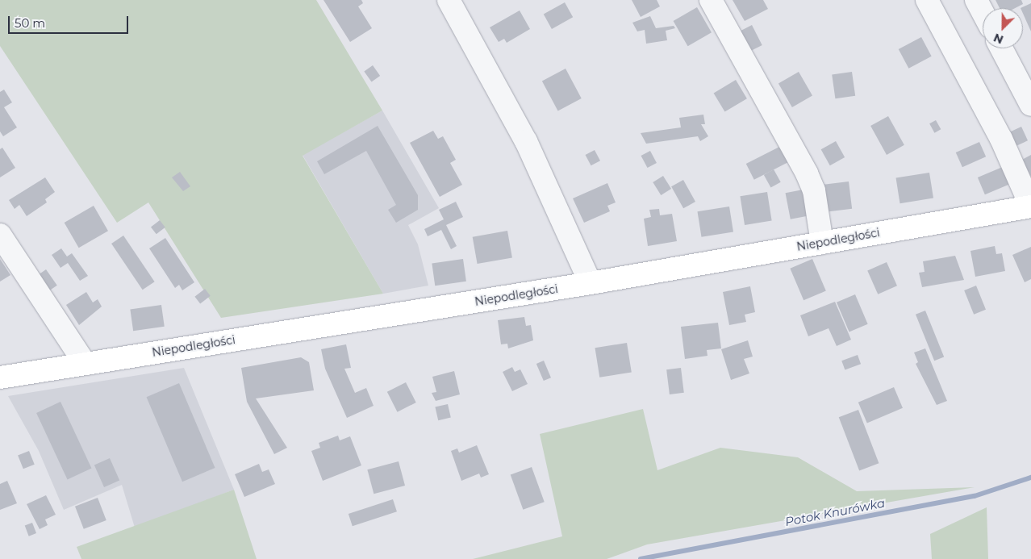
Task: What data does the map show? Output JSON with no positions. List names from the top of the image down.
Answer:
{
  "streets": {
    "main road": ["Niepodległości"]
  },
  "water": ["Potok Knurówka"],
  "scale_bar": "50 m",
  "north": "bottom left"
}
